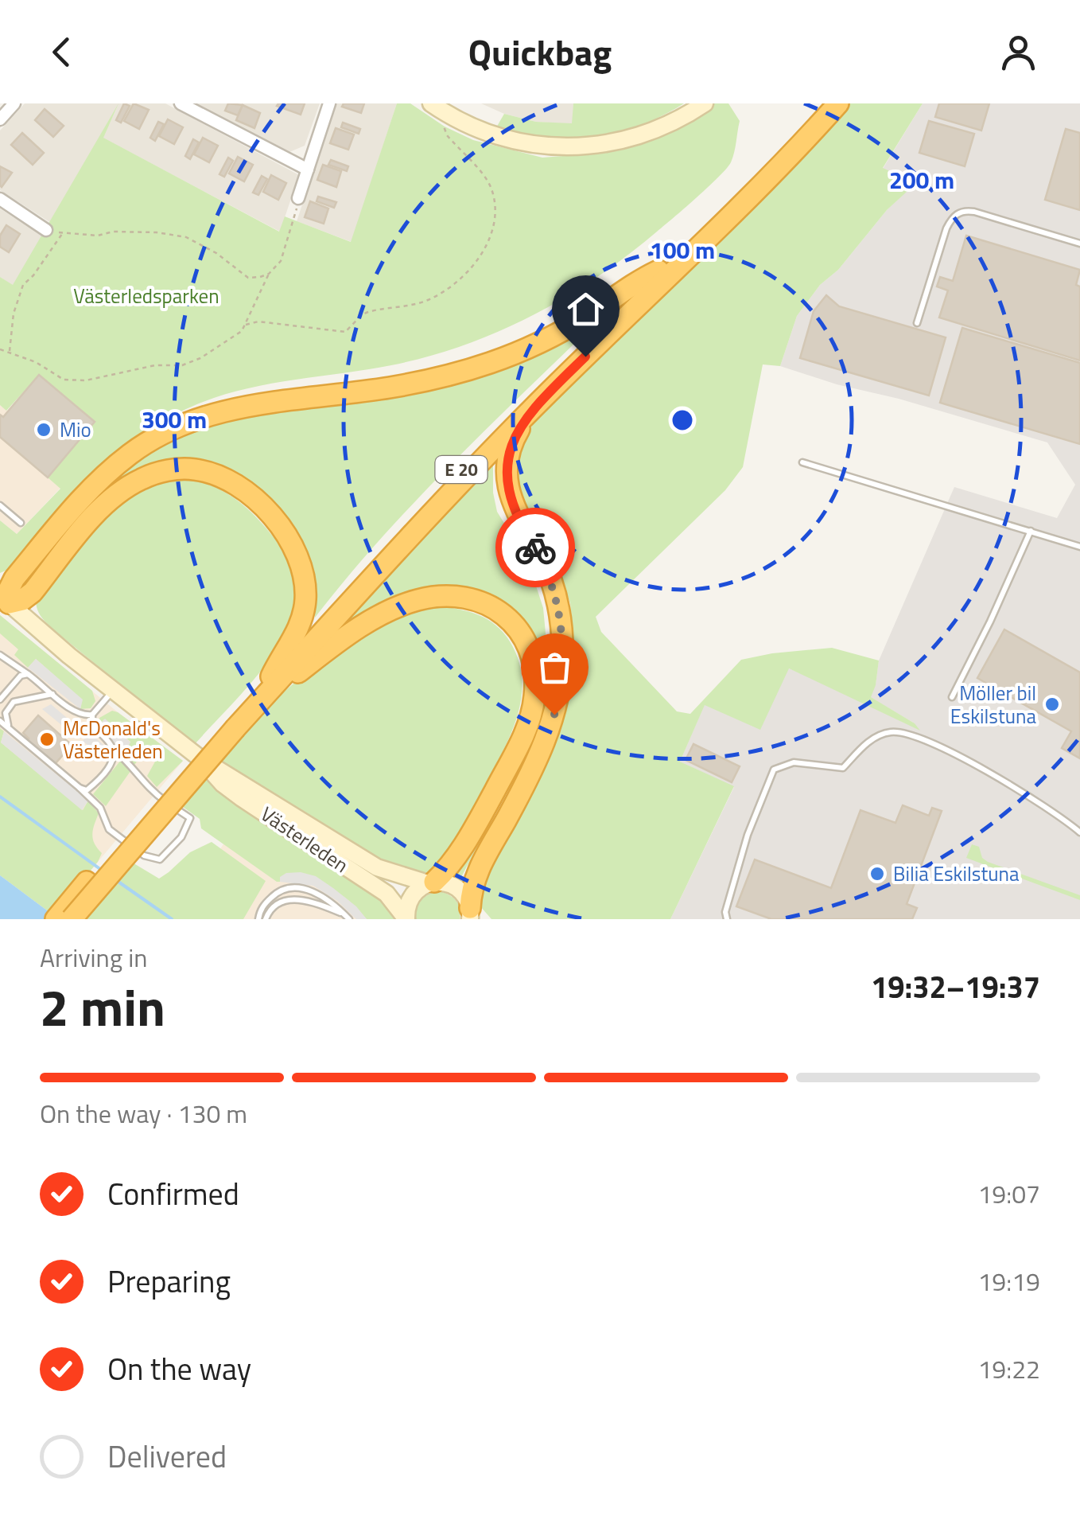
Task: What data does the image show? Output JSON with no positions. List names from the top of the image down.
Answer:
{
  "streets": {
    "highway": ["E 20"],
    "main road": ["Västerleden"]
  },
  "crossings": [
    ["E 20", "Västerleden"]
  ],
  "parks": ["Västerledsparken"],
  "places": [
    "Mio",
    "Möller bil Eskilstuna",
    "McDonald's Västerleden",
    "Bilia Eskilstuna"
  ],
  "page": {
    "header": "Quickbag",
    "heading": ["2 min", "Arriving in", "19:32–19:37"],
    "bar": "On the way · 130 m",
    "list": [
      ["Confirmed", "19:07"],
      ["Preparing", "19:19"],
      ["On the way", "19:22"],
      "Delivered"
    ]
  },
  "rings": ["200 m", "100 m", "300 m"]
}
